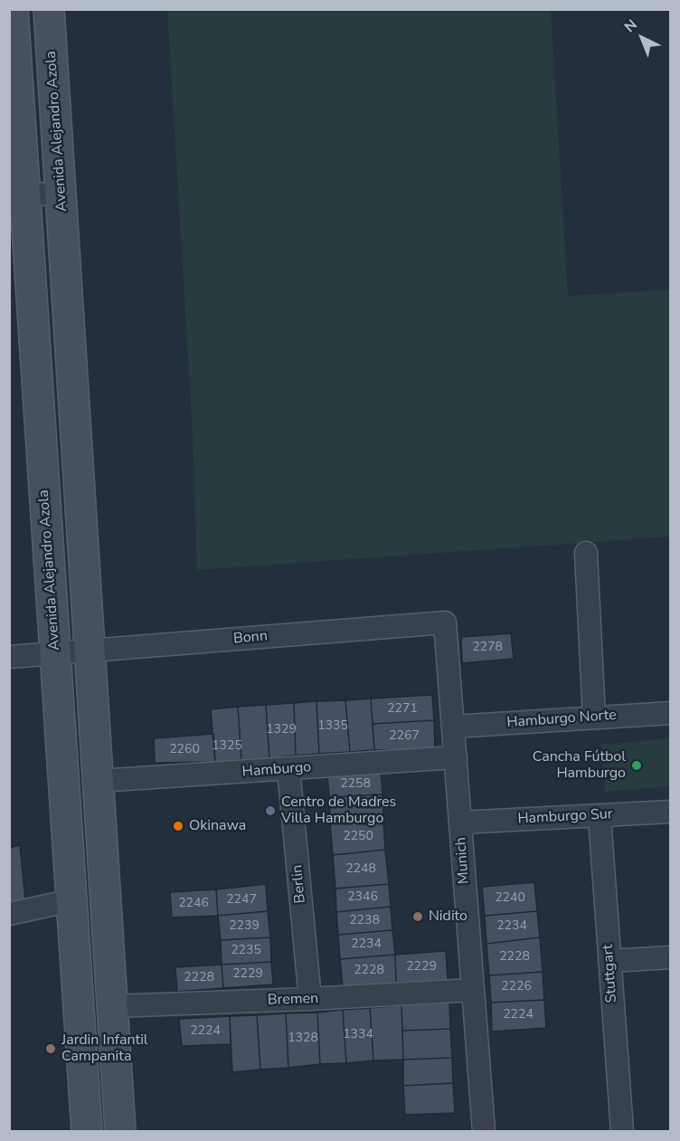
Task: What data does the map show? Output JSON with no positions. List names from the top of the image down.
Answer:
{
  "streets": {
    "main road": ["Avenida Alejandro Azola"],
    "street": [
      "Bonn",
      "Hamburgo Norte",
      "Hamburgo",
      "Hamburgo Sur",
      "Munich",
      "Berlin",
      "Stuttgart",
      "Bremen"
    ]
  },
  "crossings": [
    ["Avenida Alejandro Azola", "Bonn"],
    ["Avenida Alejandro Azola", "Hamburgo"],
    ["Avenida Alejandro Azola", "Bremen"],
    ["Bonn", "Munich"],
    ["Hamburgo Norte", "Munich"],
    ["Hamburgo", "Munich"],
    ["Hamburgo", "Berlin"],
    ["Hamburgo Sur", "Munich"],
    ["Hamburgo Sur", "Stuttgart"],
    ["Munich", "Bremen"],
    ["Berlin", "Bremen"]
  ],
  "places": [
    "Cancha Fútbol Hamburgo",
    "Centro de Madres Villa Hamburgo",
    "Okinawa",
    "Nidito",
    "Jardin Infantil Campanita"
  ],
  "house_numbers": [
    "2278",
    "2271",
    "1335",
    "1329",
    "2267",
    "1325",
    "2260",
    "2258",
    "2250",
    "2248",
    "2346",
    "2240",
    "2247",
    "2246",
    "2238",
    "2239",
    "2234",
    "2234",
    "2235",
    "2228",
    "2229",
    "2228",
    "2229",
    "2228",
    "2226",
    "2224",
    "2224",
    "1334",
    "1328"
  ],
  "north": "top left"
}
